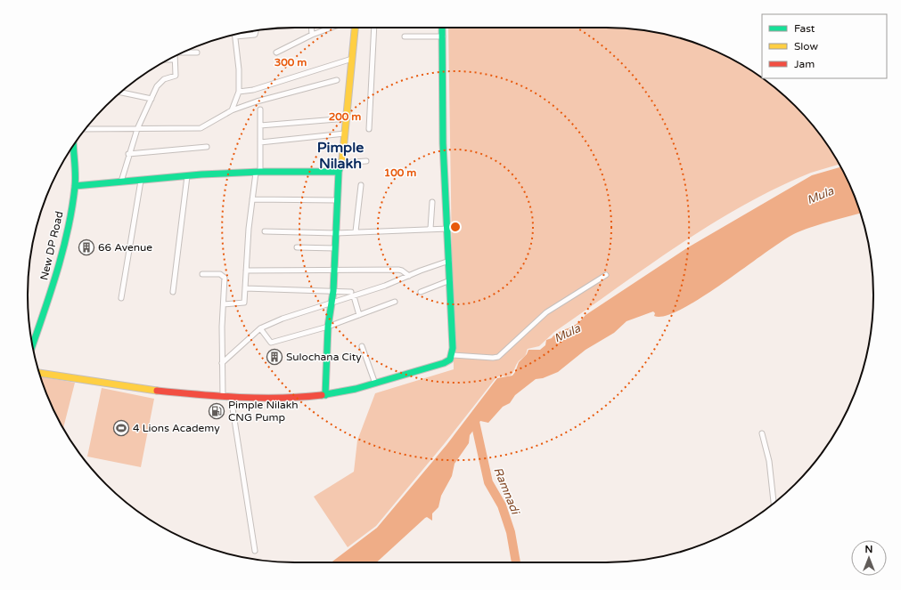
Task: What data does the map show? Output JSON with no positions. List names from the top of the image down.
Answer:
{
  "streets": {
    "street": ["New DP Road"]
  },
  "districts": ["Pimple Nilakh"],
  "water": ["Mula", "Ramnadi"],
  "places": {
    "building": ["66 Avenue", "Sulochana City"],
    "fuel station": ["Pimple Nilakh CNG Pump"],
    "sports": ["4 Lions Academy"]
  },
  "legend": ["Fast", "Slow", "Jam"],
  "north": "top",
  "rings": ["300 m", "200 m", "100 m"]
}
